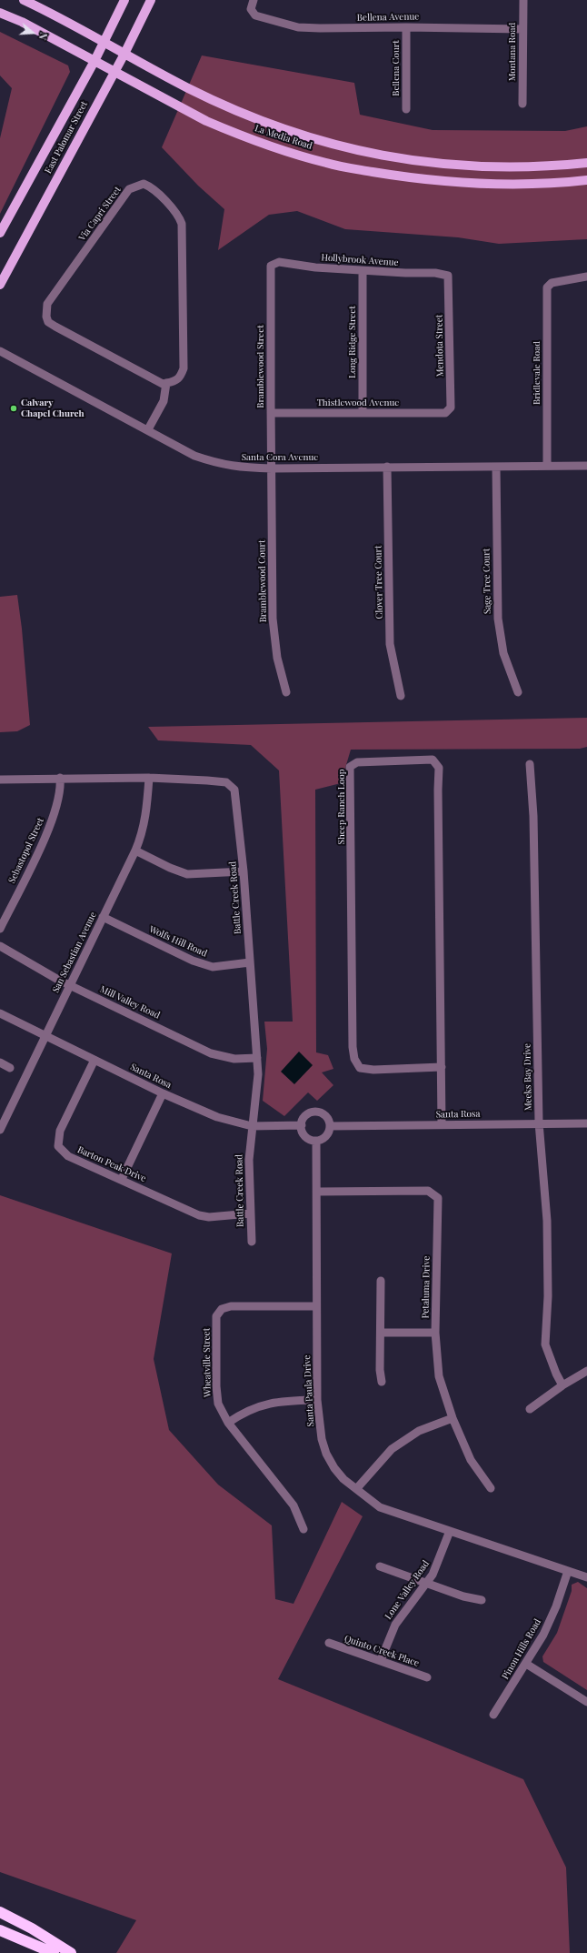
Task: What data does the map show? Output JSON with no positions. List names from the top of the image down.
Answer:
{
  "streets": {
    "main road": ["East Palomar Street", "La Media Road"],
    "street": [
      "Bellena Avenue",
      "Montana Road",
      "Bellena Court",
      "Via Capri Street",
      "Hollybrook Avenue",
      "Long Ridge Street",
      "Mendota Street",
      "Bramblewood Street",
      "Bridlevale Road",
      "Thistlewood Avenue",
      "Santa Cora Avenue",
      "Bramblewood Court",
      "Sage Tree Court",
      "Clover Tree Court",
      "Sheep Ranch Loop",
      "Sebastopol Street",
      "Battle Creek Road",
      "Wolfs Hill Road",
      "San Sebastian Avenue",
      "Mill Valley Road",
      "Santa Rosa",
      "Meeks Bay Drive",
      "Barton Peak Drive",
      "Petaluma Drive",
      "Wheatville Street",
      "Santa Paula Drive",
      "Lone Valley Road",
      "Pinon Hills Road",
      "Quinto Creek Place"
    ]
  },
  "crossings": [
    ["Bellena Avenue", "Montana Road"],
    ["Bellena Avenue", "Bellena Court"],
    ["East Palomar Street", "La Media Road"],
    ["Hollybrook Avenue", "Long Ridge Street"],
    ["Hollybrook Avenue", "Mendota Street"],
    ["Hollybrook Avenue", "Bramblewood Street"],
    ["Long Ridge Street", "Thistlewood Avenue"],
    ["Mendota Street", "Thistlewood Avenue"],
    ["Bramblewood Street", "Thistlewood Avenue"],
    ["Bramblewood Street", "Santa Cora Avenue"],
    ["Bramblewood Street", "Bramblewood Court"],
    ["Bridlevale Road", "Santa Cora Avenue"],
    ["Santa Cora Avenue", "Bramblewood Court"],
    ["Santa Cora Avenue", "Sage Tree Court"],
    ["Santa Cora Avenue", "Clover Tree Court"],
    ["Sheep Ranch Loop", "Santa Rosa"],
    ["Sebastopol Street", "Battle Creek Road"],
    ["Battle Creek Road", "Wolfs Hill Road"],
    ["Battle Creek Road", "San Sebastian Avenue"],
    ["Battle Creek Road", "Mill Valley Road"],
    ["Battle Creek Road", "Santa Rosa"],
    ["Battle Creek Road", "Barton Peak Drive"],
    ["Wolfs Hill Road", "San Sebastian Avenue"],
    ["San Sebastian Avenue", "Mill Valley Road"],
    ["San Sebastian Avenue", "Santa Rosa"],
    ["Santa Rosa", "Meeks Bay Drive"],
    ["Santa Rosa", "Barton Peak Drive"],
    ["Santa Rosa", "Santa Paula Drive"],
    ["Petaluma Drive", "Santa Paula Drive"],
    ["Wheatville Street", "Santa Paula Drive"],
    ["Santa Paula Drive", "Lone Valley Road"],
    ["Santa Paula Drive", "Pinon Hills Road"],
    ["Lone Valley Road", "Quinto Creek Place"]
  ],
  "places": ["Calvary Chapel Church"],
  "north": "right"
}
